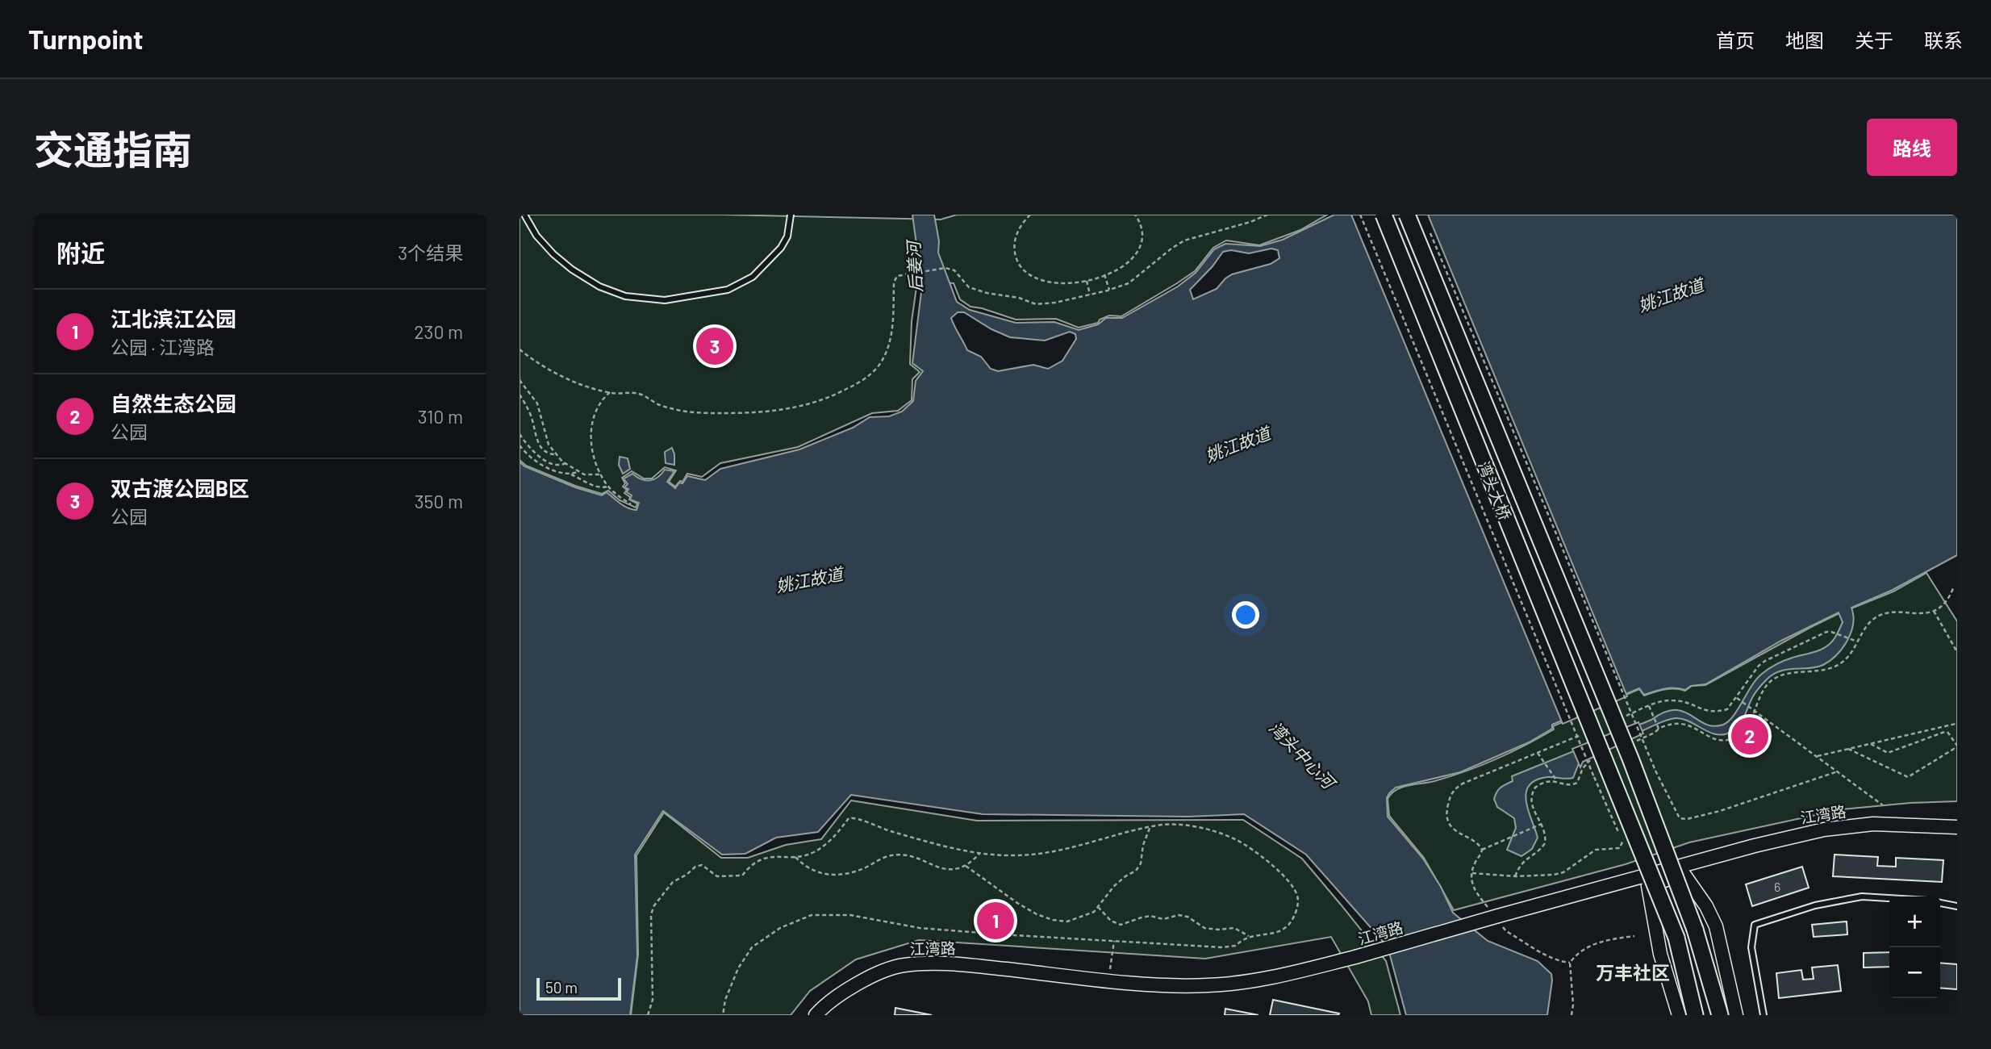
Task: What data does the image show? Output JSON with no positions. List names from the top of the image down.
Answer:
{
  "streets": {
    "main road": ["湾头大桥"],
    "street": ["江湾路"]
  },
  "districts": ["万丰社区"],
  "water": ["后姜河", "姚江故道", "湾头中心河"],
  "house_numbers": ["6"],
  "scale_bar": "50 m",
  "page": {
    "header": "Turnpoint",
    "nav": [
      "首页",
      "地图",
      "关于",
      "联系"
    ],
    "title": "交通指南",
    "buttons": "路线",
    "heading": ["附近", "3个结果"],
    "list": [
      {
        "mark": "1",
        "name": "江北滨江公园",
        "note": "公园 · 江湾路",
        "value": "230 m"
      },
      {
        "mark": "2",
        "name": "自然生态公园",
        "note": "公园",
        "value": "310 m"
      },
      {
        "mark": "3",
        "name": "双古渡公园B区",
        "note": "公园",
        "value": "350 m"
      }
    ],
    "pins": ["3", "2", "1"],
    "map_buttons": ["+", "−"],
    "scale": "50 m"
  }
}
